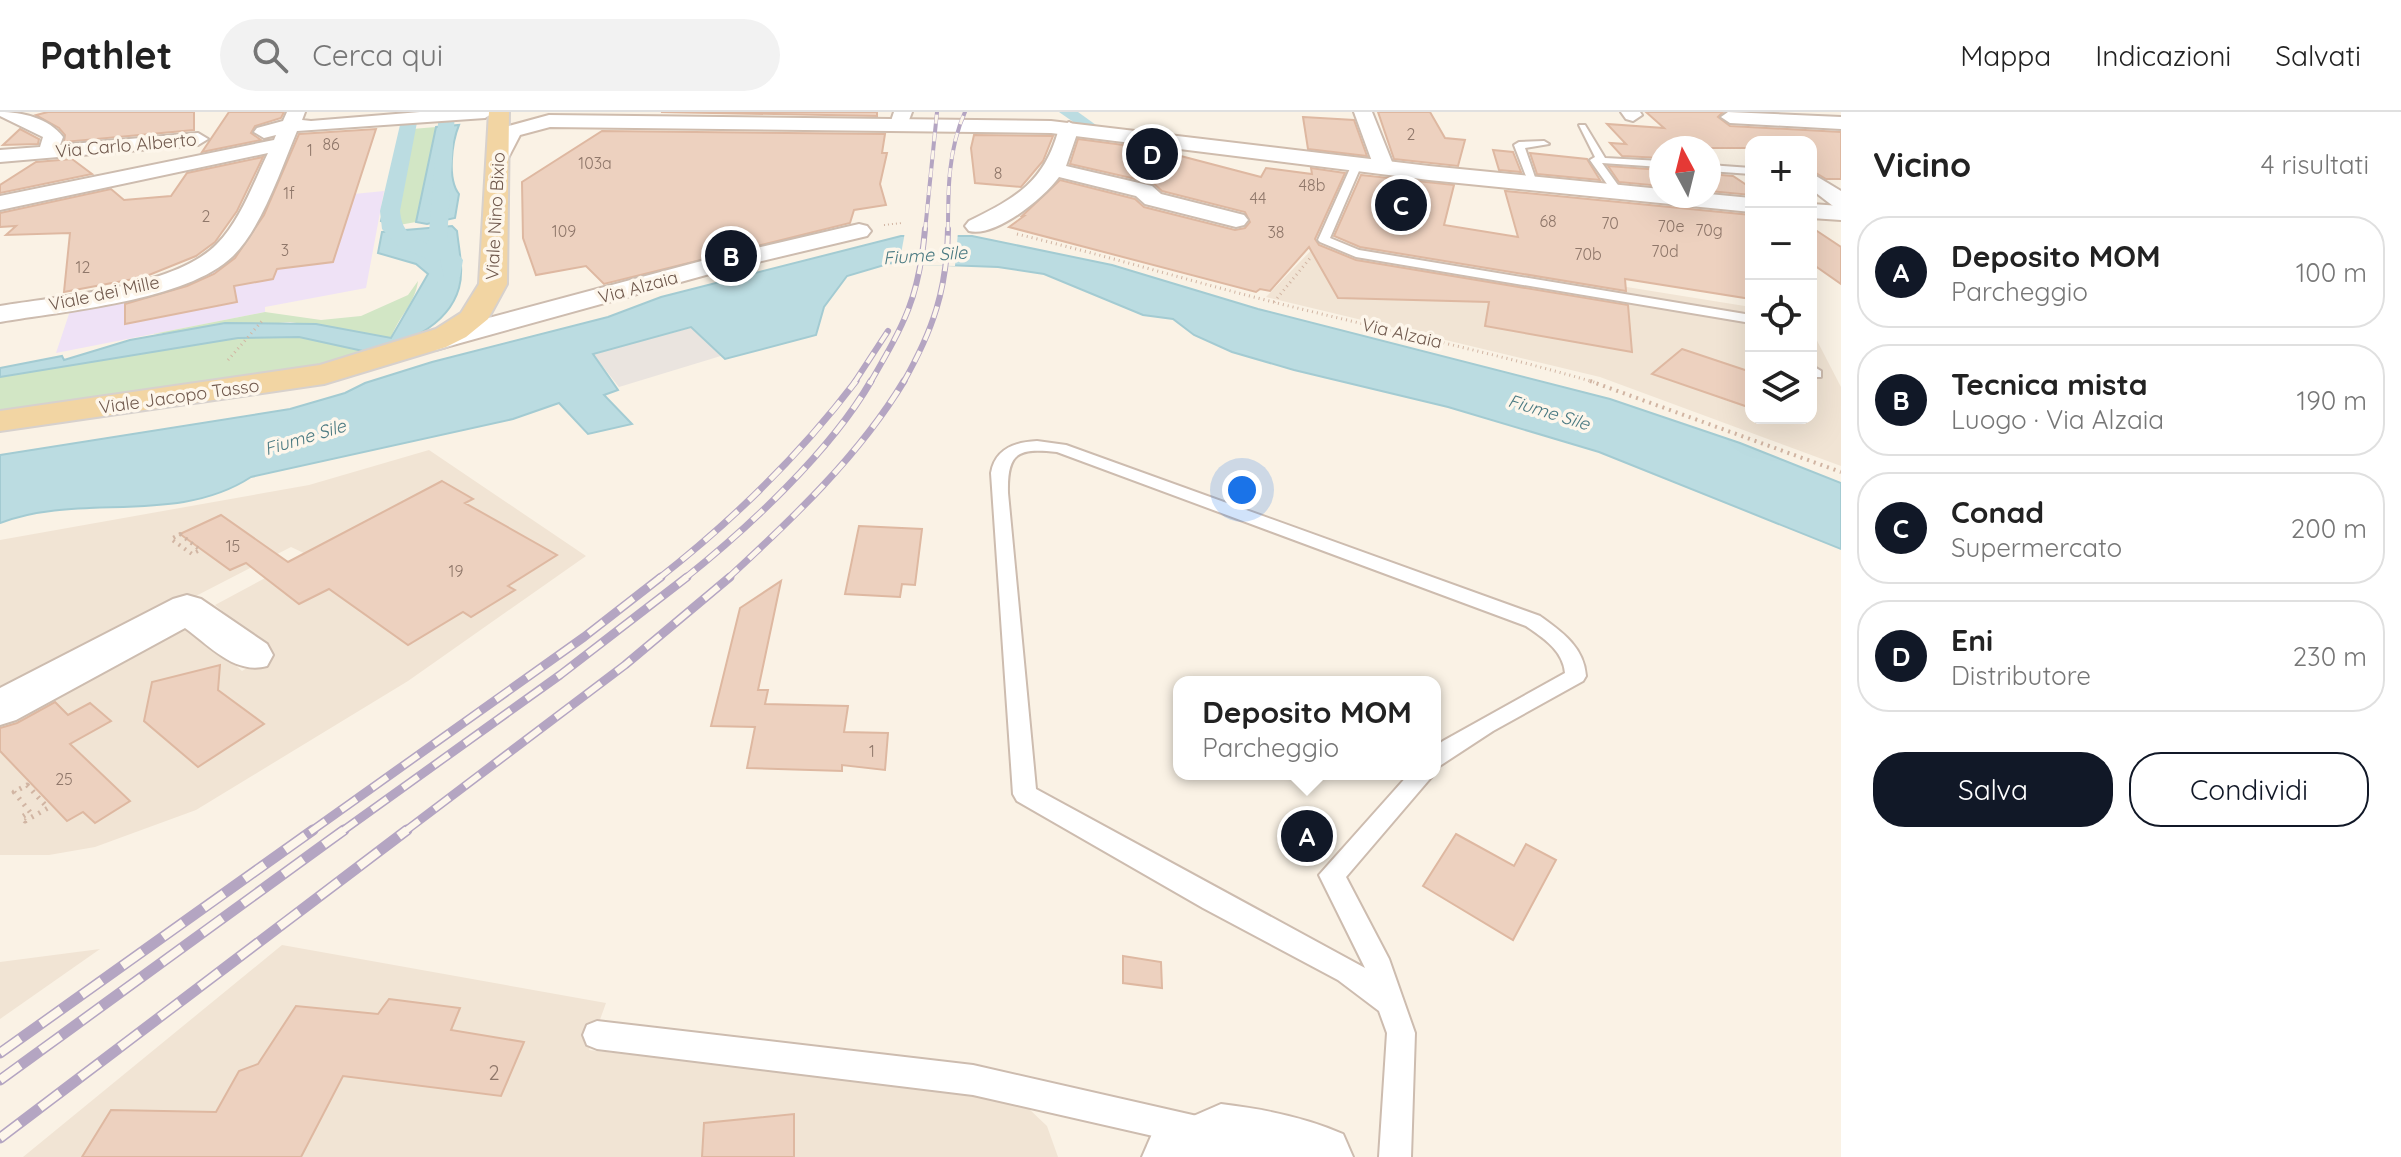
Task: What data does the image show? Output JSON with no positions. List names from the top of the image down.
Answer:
{
  "streets": {
    "main road": ["Viale Nino Bixio", "Viale Jacopo Tasso"],
    "street": ["Via Carlo Alberto", "Via Alzaia", "Viale dei Mille"]
  },
  "crossings": [
    ["Via Carlo Alberto", "Viale dei Mille"],
    ["Viale Nino Bixio", "Via Alzaia"],
    ["Viale Nino Bixio", "Viale Jacopo Tasso"]
  ],
  "water": ["Fiume Sile"],
  "house_numbers": [
    "2",
    "86",
    "1",
    "103a",
    "8",
    "48b",
    "1f",
    "44",
    "2",
    "68",
    "70",
    "70e",
    "70g",
    "109",
    "38",
    "3",
    "70d",
    "70b",
    "12",
    "15",
    "19",
    "1",
    "25",
    "2"
  ],
  "north": "top",
  "page": {
    "header": "Pathlet",
    "search": "Cerca qui",
    "nav": ["Mappa", "Indicazioni", "Salvati"],
    "heading": ["Vicino", "4 risultati"],
    "pins": [
      "D",
      "C",
      "B",
      "A"
    ],
    "map_buttons": ["+", "−"],
    "list": [
      {
        "mark": "A",
        "name": "Deposito MOM",
        "note": "Parcheggio",
        "value": "100 m"
      },
      {
        "mark": "B",
        "name": "Tecnica mista",
        "note": "Luogo · Via Alzaia",
        "value": "190 m"
      },
      {
        "mark": "C",
        "name": "Conad",
        "note": "Supermercato",
        "value": "200 m"
      },
      {
        "mark": "D",
        "name": "Eni",
        "note": "Distributore",
        "value": "230 m"
      }
    ],
    "popup": ["Deposito MOM", "Parcheggio"],
    "buttons": ["Salva", "Condividi"]
  }
}
